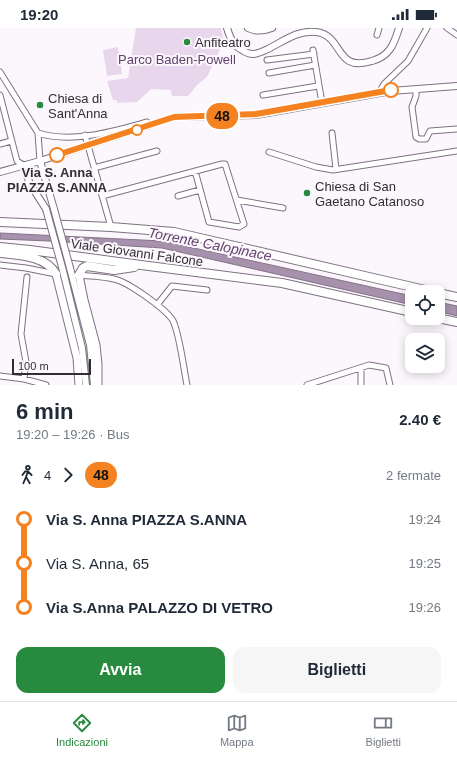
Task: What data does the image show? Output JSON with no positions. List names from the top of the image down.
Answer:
{
  "streets": {
    "main road": ["Viale Giovanni Falcone"]
  },
  "water": ["Torrente Calopinace"],
  "parks": ["Parco Baden-Powell"],
  "places": [
    "Anfiteatro",
    "Chiesa di Sant'Anna",
    "Via S. Anna PIAZZA S.ANNA",
    "Chiesa di San Gaetano Catanoso"
  ],
  "lines": ["bus line 48"],
  "scale_bar": "100 m",
  "page": {
    "status": "19:20",
    "on_map": "48",
    "scale": "100 m",
    "heading": ["6 min", "19:20 – 19:26 · Bus", "2.40 €"],
    "legs": ["4", "48", "2 fermate"],
    "list": [
      {
        "name": "Via S. Anna PIAZZA S.ANNA",
        "value": "19:24"
      },
      {
        "name": "Via S. Anna, 65",
        "value": "19:25"
      },
      {
        "name": "Via S.Anna PALAZZO DI VETRO",
        "value": "19:26"
      }
    ],
    "buttons": ["Avvia", "Biglietti"],
    "tabs": ["Indicazioni", "Mappa", "Biglietti"]
  }
}
